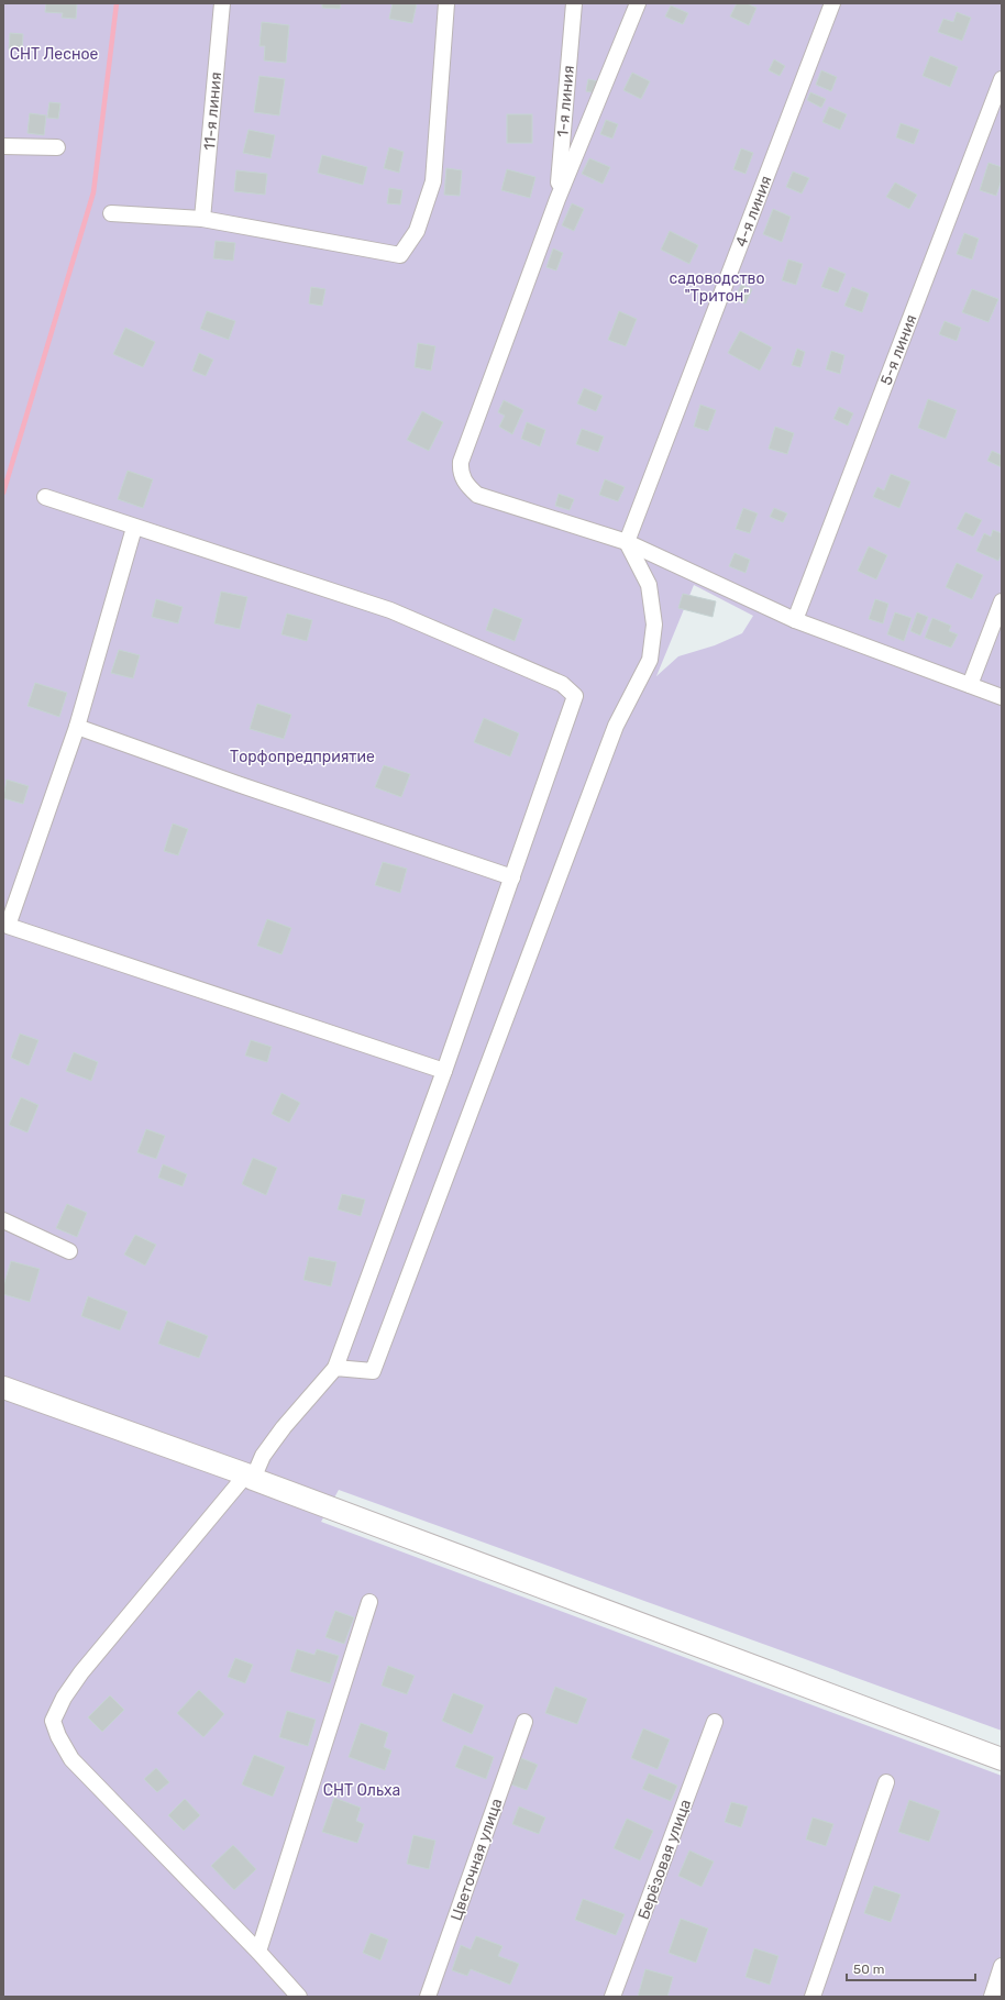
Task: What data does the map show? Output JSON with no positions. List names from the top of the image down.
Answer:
{
  "streets": {
    "street": [
      "1-я линия",
      "11-я линия",
      "4-я линия",
      "5-я линия",
      "Цветочная улица",
      "Берёзовая улица"
    ]
  },
  "parks": [
    "СНТ Лесное",
    "садоводство \"Тритон\"",
    "Торфопредприятие",
    "СНТ Ольха"
  ],
  "scale_bar": "50 m"
}
